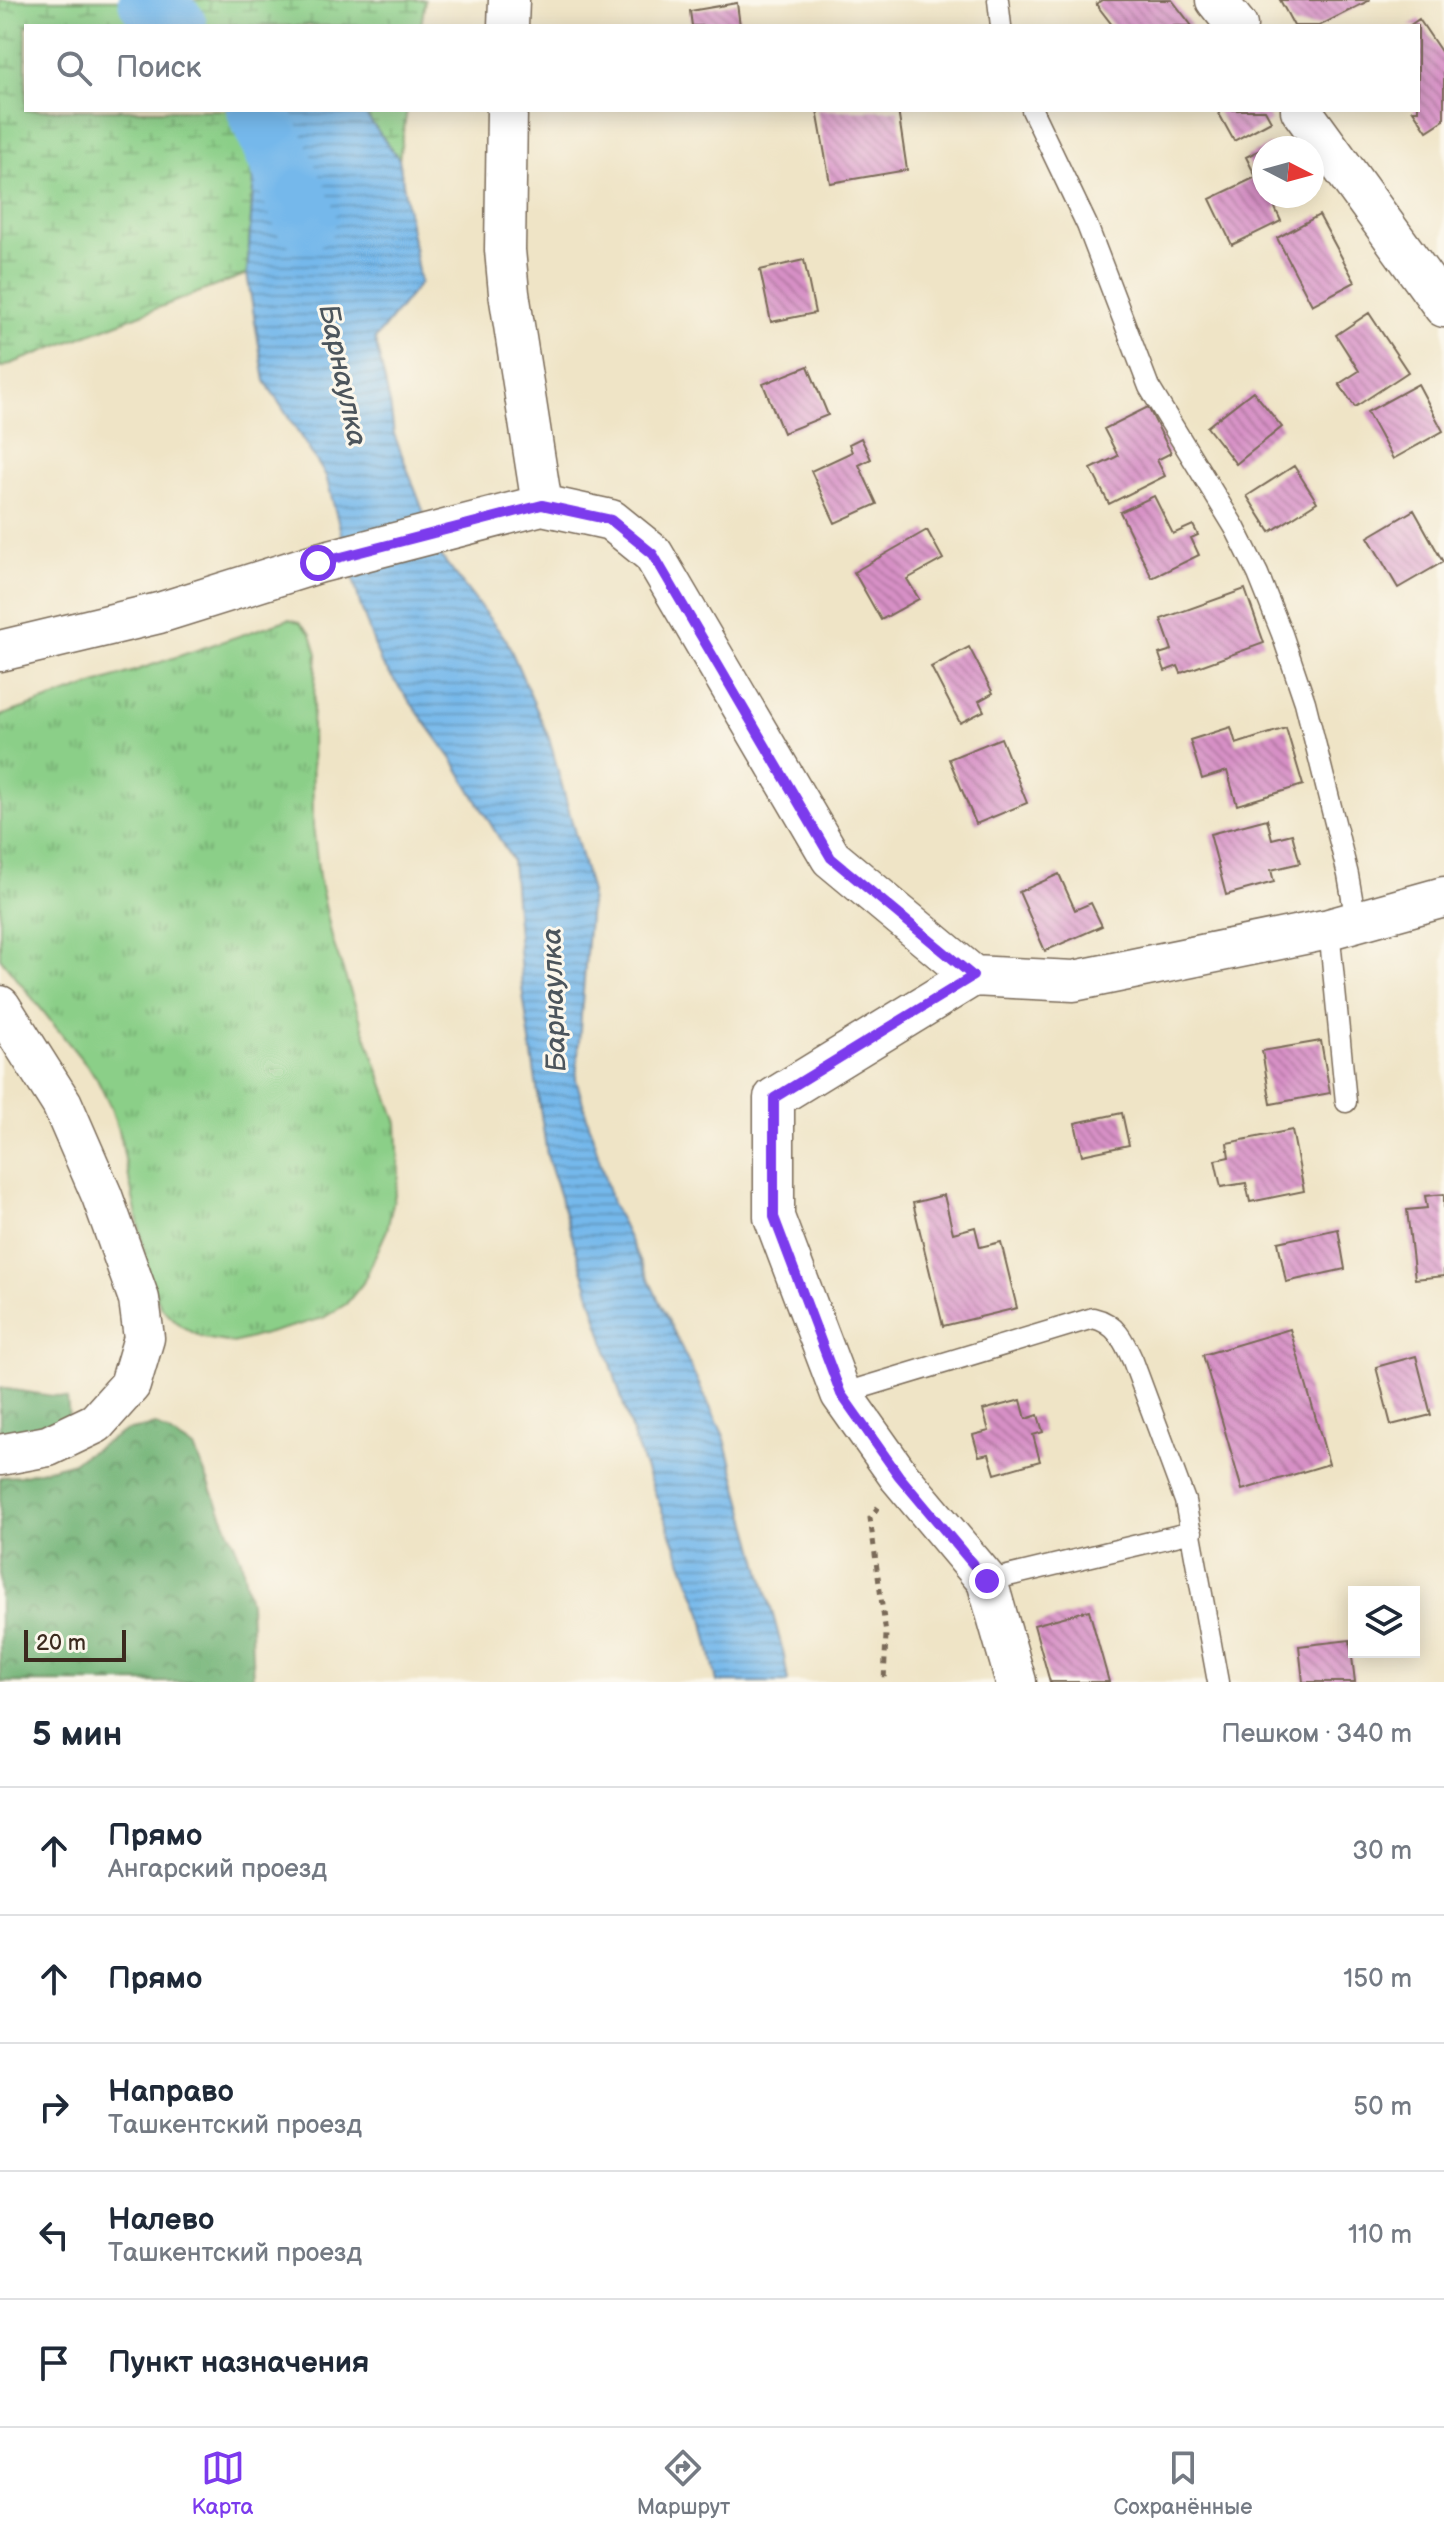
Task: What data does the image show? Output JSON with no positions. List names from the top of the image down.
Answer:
{
  "water": ["Барнаулка"],
  "scale_bar": "20 m",
  "north": "right",
  "page": {
    "search": "Поиск",
    "scale": "20 m",
    "heading": ["5 мин", "Пешком · 340 m"],
    "list": [
      ["Прямо", "Ангарский проезд", "30 m"],
      ["Прямо", "150 m"],
      ["Направо", "Ташкентский проезд", "50 m"],
      ["Налево", "Ташкентский проезд", "110 m"],
      "Пункт назначения"
    ],
    "nav": ["Карта", "Маршрут", "Сохранённые"]
  }
}
